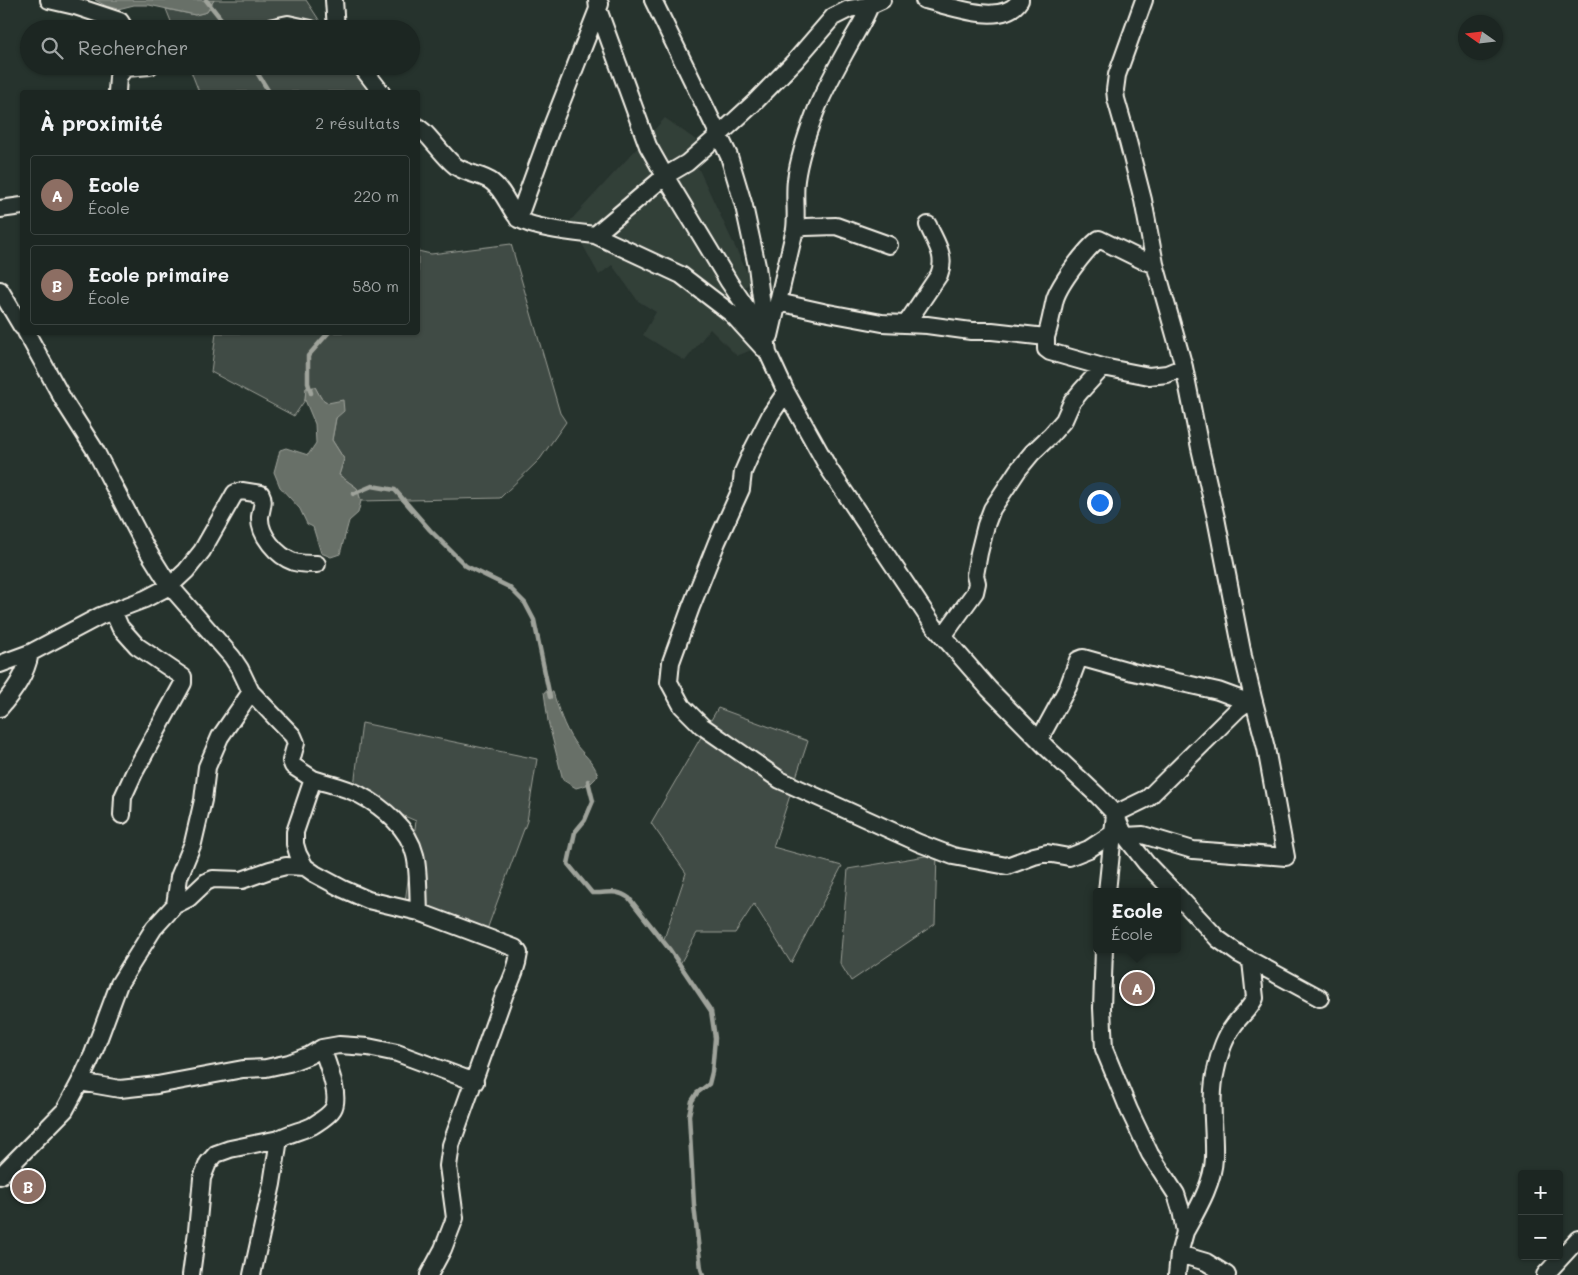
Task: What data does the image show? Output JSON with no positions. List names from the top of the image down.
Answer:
{
  "north": "left",
  "page": {
    "search": "Rechercher",
    "heading": ["À proximité", "2 résultats"],
    "list": [
      {
        "mark": "A",
        "name": "Ecole",
        "note": "École",
        "value": "220 m"
      },
      {
        "mark": "B",
        "name": "Ecole primaire",
        "note": "École",
        "value": "580 m"
      }
    ],
    "popup": ["Ecole", "École"],
    "pins": ["A", "B"],
    "map_buttons": ["+", "−"]
  }
}
